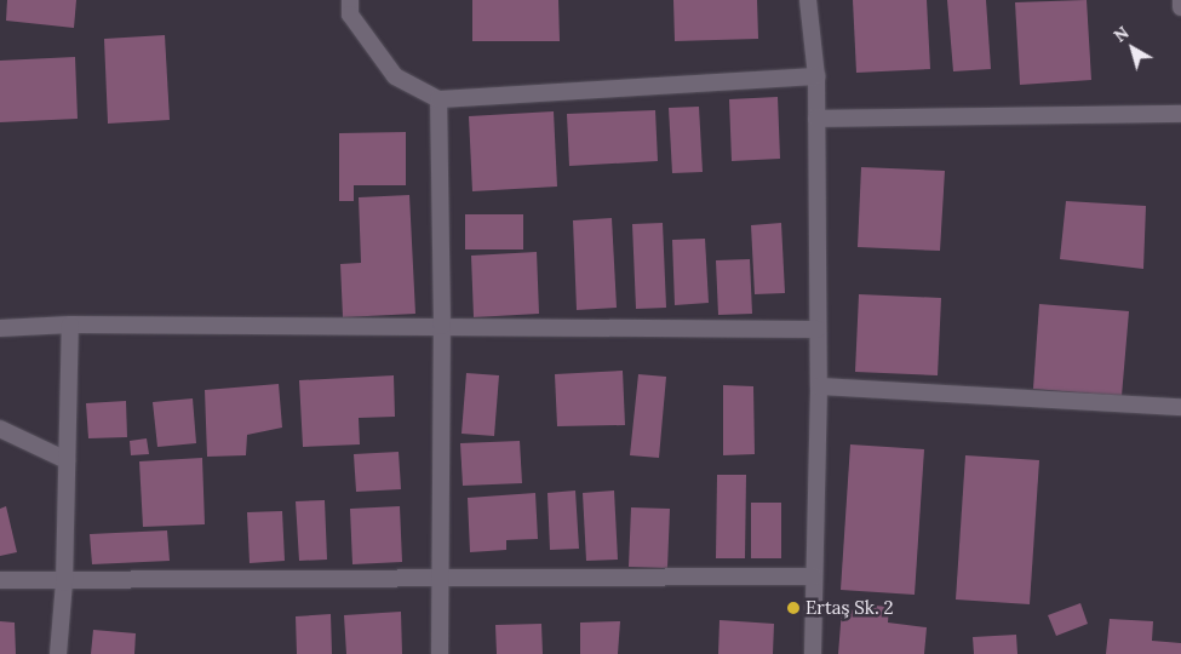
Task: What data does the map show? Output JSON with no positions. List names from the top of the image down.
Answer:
{
  "places": ["Ertaş Sk. 2"],
  "north": "top left"
}
